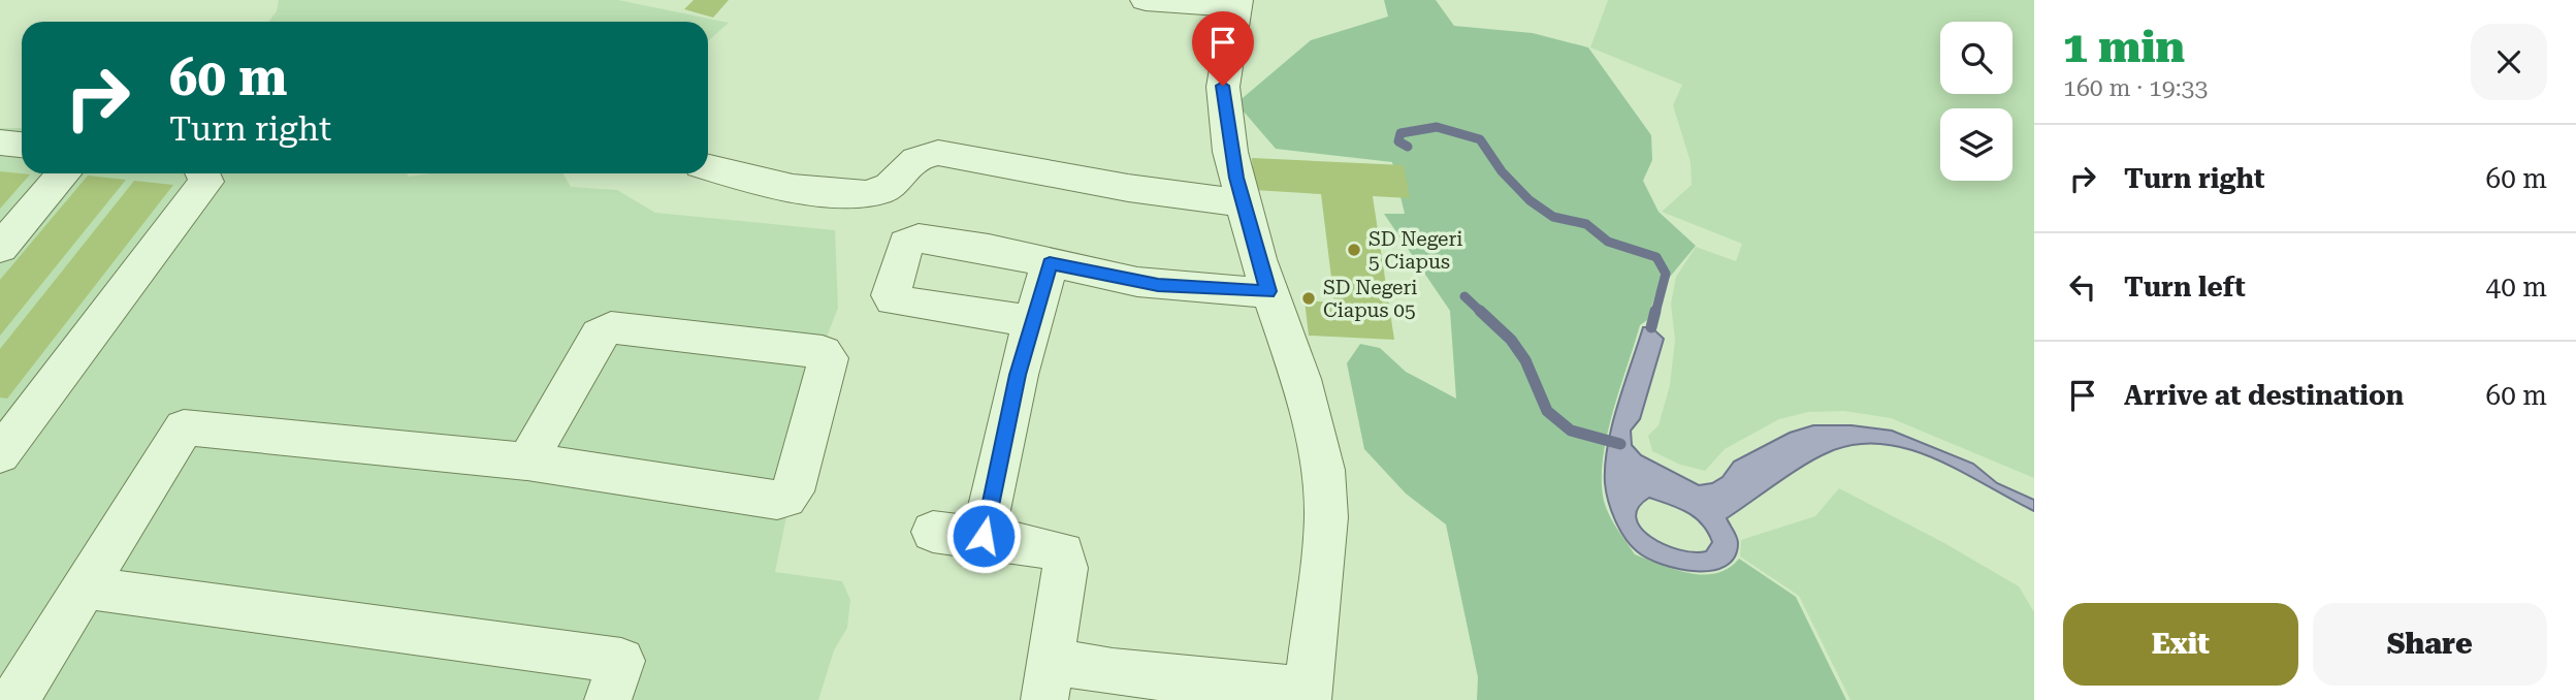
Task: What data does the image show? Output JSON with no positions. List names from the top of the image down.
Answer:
{
  "places": ["SD Negeri 5 Ciapus", "SD Negeri Ciapus 05"],
  "page": {
    "heading": ["1 min", "160 m · 19:33"],
    "turn": ["60 m", "Turn right"],
    "list": [
      {
        "name": "Turn right",
        "value": "60 m"
      },
      {
        "name": "Turn left",
        "value": "40 m"
      },
      {
        "name": "Arrive at destination",
        "value": "60 m"
      }
    ],
    "buttons": ["Exit", "Share"]
  }
}
